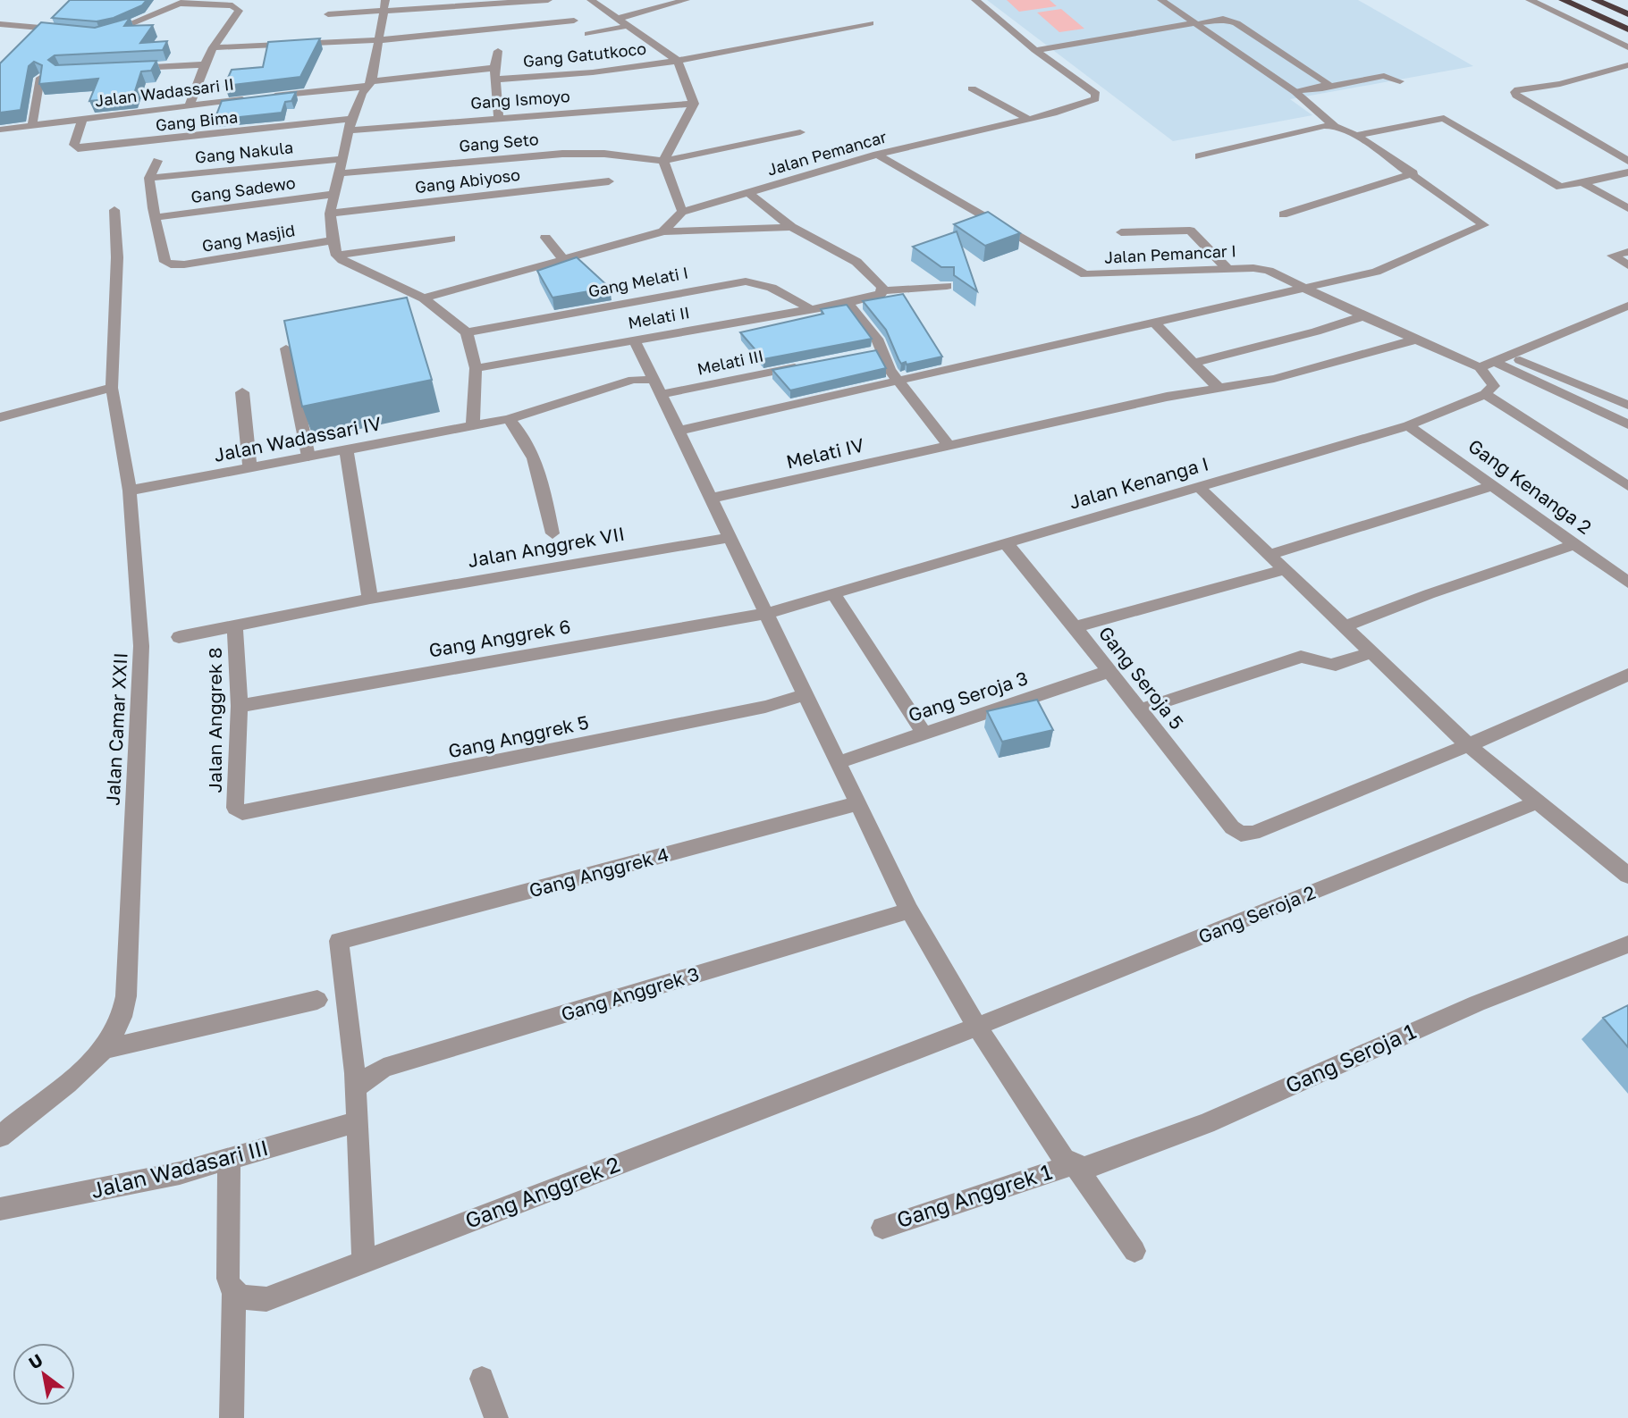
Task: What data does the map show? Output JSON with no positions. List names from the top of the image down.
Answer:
{
  "streets": {
    "street": [
      "Gang Gatutkoco",
      "Jalan Wadassari II",
      "Gang Ismoyo",
      "Gang Bima",
      "Gang Seto",
      "Gang Nakula",
      "Jalan Pemancar",
      "Gang Abiyoso",
      "Gang Sadewo",
      "Gang Masjid",
      "Jalan Pemancar I",
      "Gang Melati I",
      "Melati II",
      "Melati III",
      "Jalan Wadassari IV",
      "Melati IV",
      "Jalan Kenanga I",
      "Gang Kenanga 2",
      "Jalan Anggrek VII",
      "Gang Anggrek 6",
      "Gang Seroja 5",
      "Gang Seroja 3",
      "Jalan Anggrek 8",
      "Jalan Camar XXII",
      "Gang Anggrek 5",
      "Gang Anggrek 4",
      "Gang Seroja 2",
      "Gang Anggrek 3",
      "Gang Seroja 1",
      "Jalan Wadasari III",
      "Gang Anggrek 2",
      "Gang Anggrek 1"
    ]
  },
  "crossings": [
    ["Jalan Wadassari II", "Gang Bima"],
    ["Gang Ismoyo", "Gang Bima"],
    ["Jalan Pemancar", "Jalan Pemancar I"],
    ["Gang Sadewo", "Gang Masjid"],
    ["Jalan Pemancar I", "Melati IV"],
    ["Gang Melati I", "Melati II"],
    ["Jalan Wadassari IV", "Jalan Camar XXII"],
    ["Jalan Kenanga I", "Gang Kenanga 2"],
    ["Jalan Kenanga I", "Gang Anggrek 6"],
    ["Jalan Kenanga I", "Gang Seroja 5"],
    ["Jalan Anggrek VII", "Jalan Anggrek 8"],
    ["Gang Anggrek 6", "Jalan Anggrek 8"],
    ["Gang Seroja 5", "Gang Seroja 3"],
    ["Jalan Anggrek 8", "Gang Anggrek 5"],
    ["Gang Anggrek 4", "Gang Anggrek 3"],
    ["Gang Seroja 2", "Gang Anggrek 2"],
    ["Gang Seroja 1", "Gang Anggrek 1"]
  ],
  "north": "top left"
}
